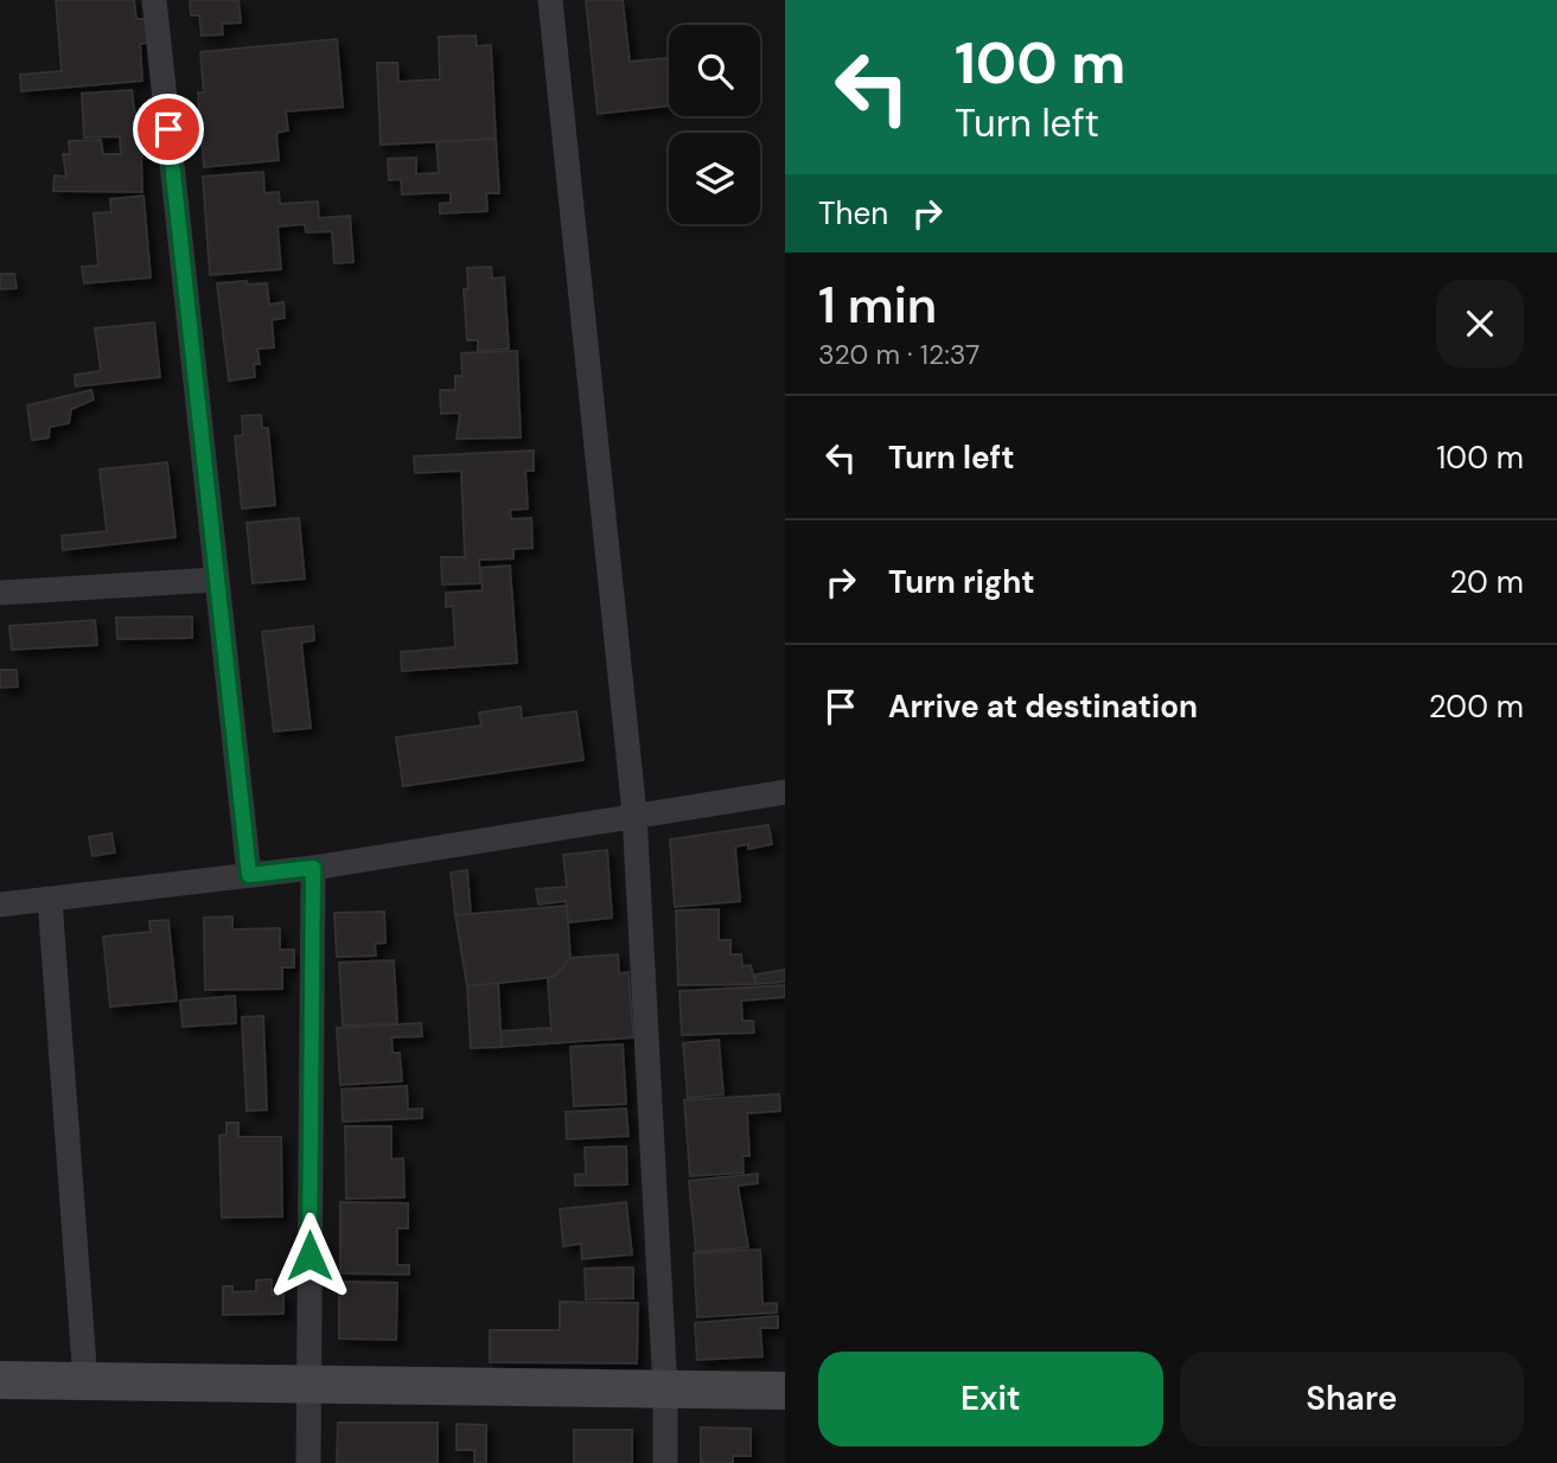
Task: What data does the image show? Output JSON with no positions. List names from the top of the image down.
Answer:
{
  "page": {
    "turn": ["100 m", "Turn left"],
    "then": "Then",
    "heading": ["1 min", "320 m · 12:37"],
    "list": [
      {
        "name": "Turn left",
        "value": "100 m"
      },
      {
        "name": "Turn right",
        "value": "20 m"
      },
      {
        "name": "Arrive at destination",
        "value": "200 m"
      }
    ],
    "buttons": ["Exit", "Share"]
  }
}
